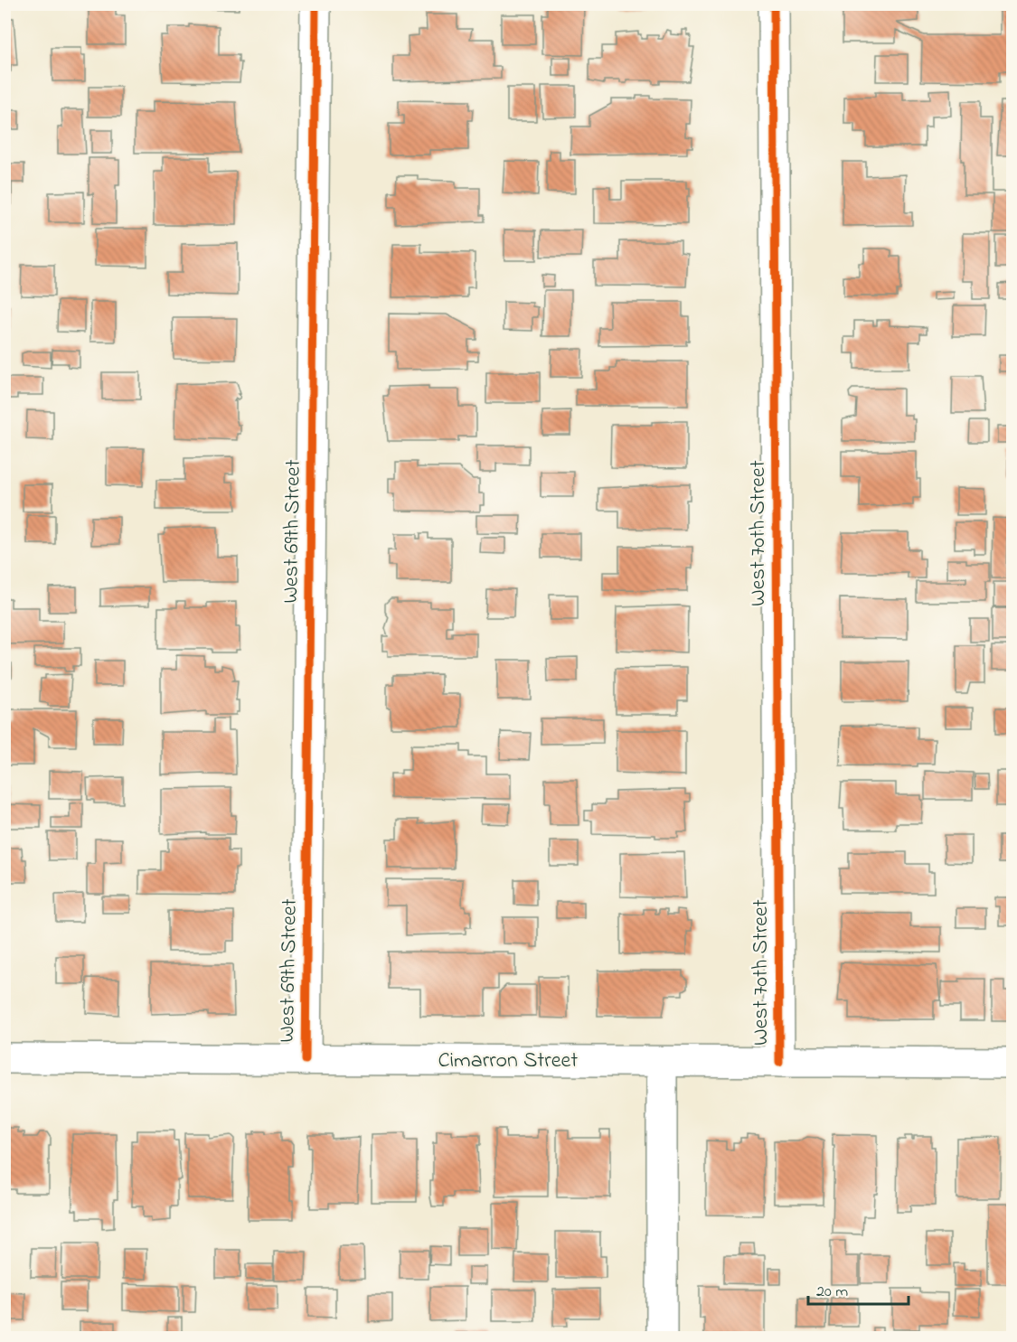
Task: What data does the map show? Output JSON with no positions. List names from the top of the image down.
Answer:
{
  "streets": {
    "street": ["West 69th Street", "West 70th Street", "Cimarron Street"]
  },
  "crossings": [
    ["West 69th Street", "Cimarron Street"],
    ["West 70th Street", "Cimarron Street"]
  ],
  "scale_bar": "20 m"
}
